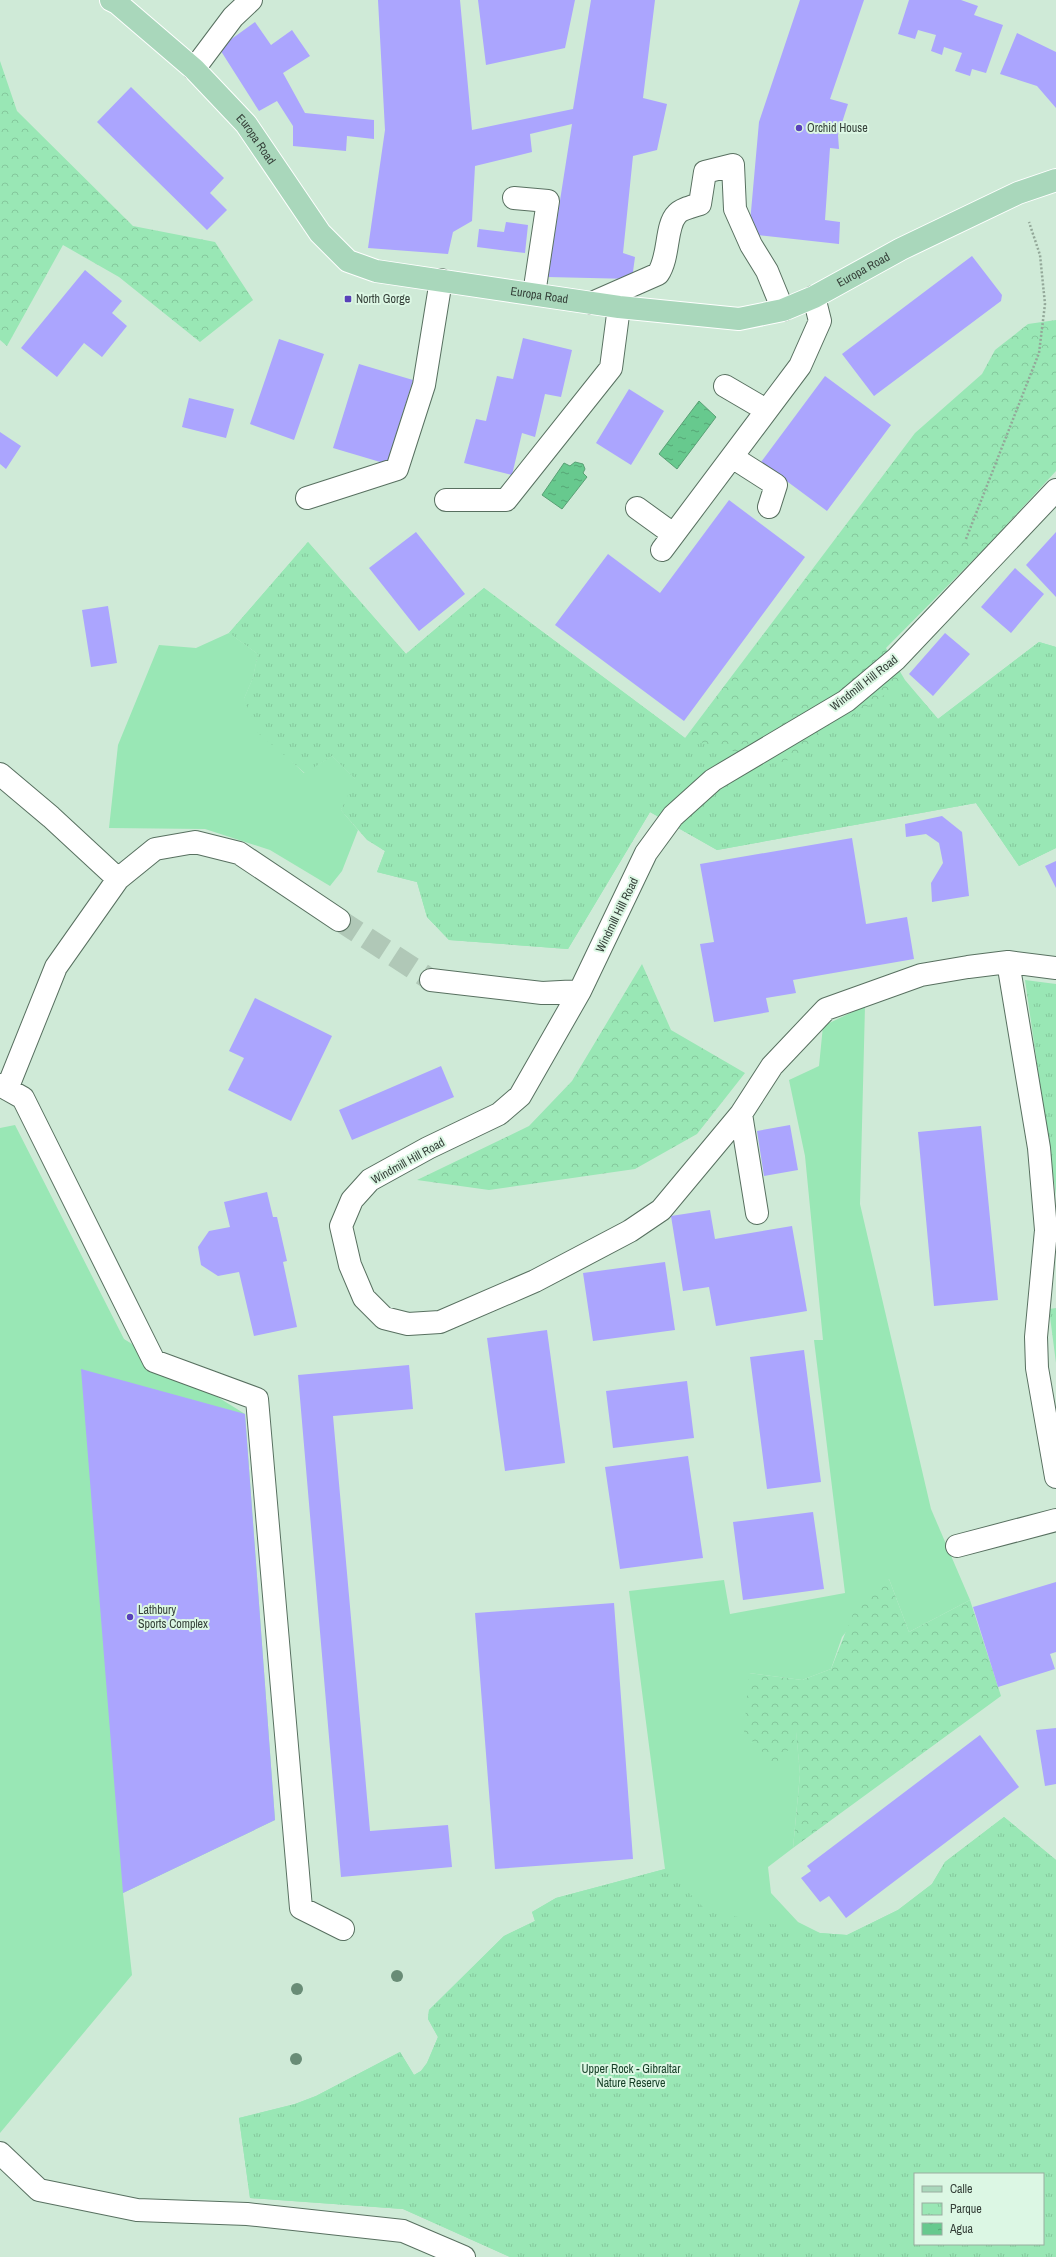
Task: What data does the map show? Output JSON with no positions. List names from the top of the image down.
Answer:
{
  "streets": {
    "main road": ["Europa Road"],
    "street": ["Windmill Hill Road"]
  },
  "parks": ["Upper Rock - Gibraltar Nature Reserve"],
  "places": {
    "other": ["Orchid House", "Lathbury Sports Complex"],
    "transit": ["North Gorge"]
  },
  "legend": ["Calle", "Parque", "Agua"]
}
